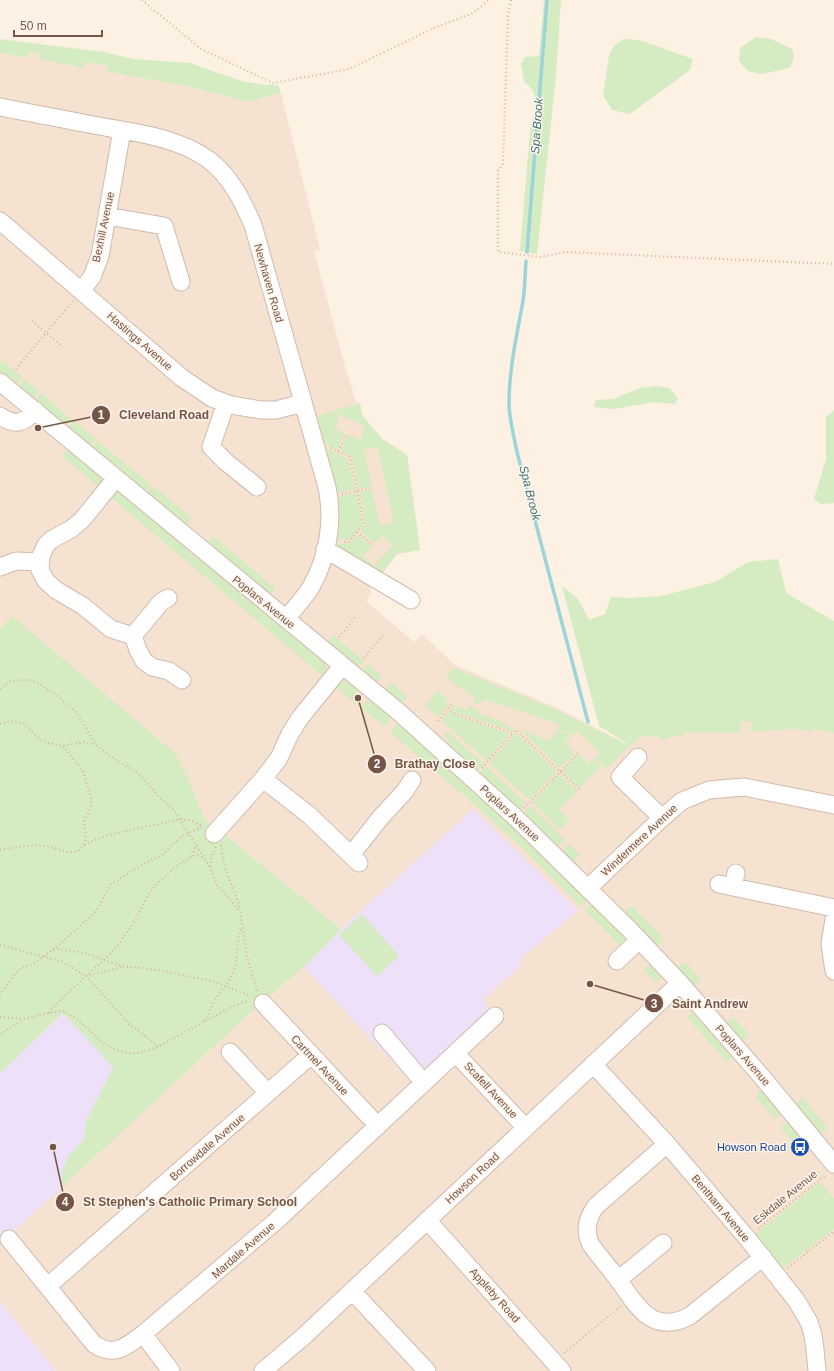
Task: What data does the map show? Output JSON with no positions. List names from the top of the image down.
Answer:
{
  "streets": {
    "street": [
      "Bexhill Avenue",
      "Newhaven Road",
      "Hastings Avenue",
      "Poplars Avenue",
      "Windermere Avenue",
      "Cartmel Avenue",
      "Scafell Avenue",
      "Borrowdale Avenue",
      "Howson Road",
      "Bentham Avenue",
      "Mardale Avenue",
      "Appleby Road"
    ],
    "path": ["Eskdale Avenue"]
  },
  "crossings": [
    ["Bexhill Avenue", "Newhaven Road"],
    ["Bexhill Avenue", "Hastings Avenue"],
    ["Newhaven Road", "Hastings Avenue"],
    ["Newhaven Road", "Poplars Avenue"],
    ["Poplars Avenue", "Windermere Avenue"],
    ["Poplars Avenue", "Howson Road"],
    ["Poplars Avenue", "Eskdale Avenue"],
    ["Cartmel Avenue", "Borrowdale Avenue"],
    ["Cartmel Avenue", "Mardale Avenue"],
    ["Scafell Avenue", "Howson Road"],
    ["Scafell Avenue", "Mardale Avenue"],
    ["Borrowdale Avenue", "Mardale Avenue"],
    ["Howson Road", "Bentham Avenue"],
    ["Howson Road", "Appleby Road"],
    ["Eskdale Avenue", "Bentham Avenue"]
  ],
  "water": ["Spa Brook"],
  "places": {
    "other": [
      "Cleveland Road",
      "Brathay Close",
      "Saint Andrew",
      "St Stephen's Catholic Primary School"
    ],
    "bus stop": ["Howson Road"]
  },
  "scale_bar": "50 m"
}
